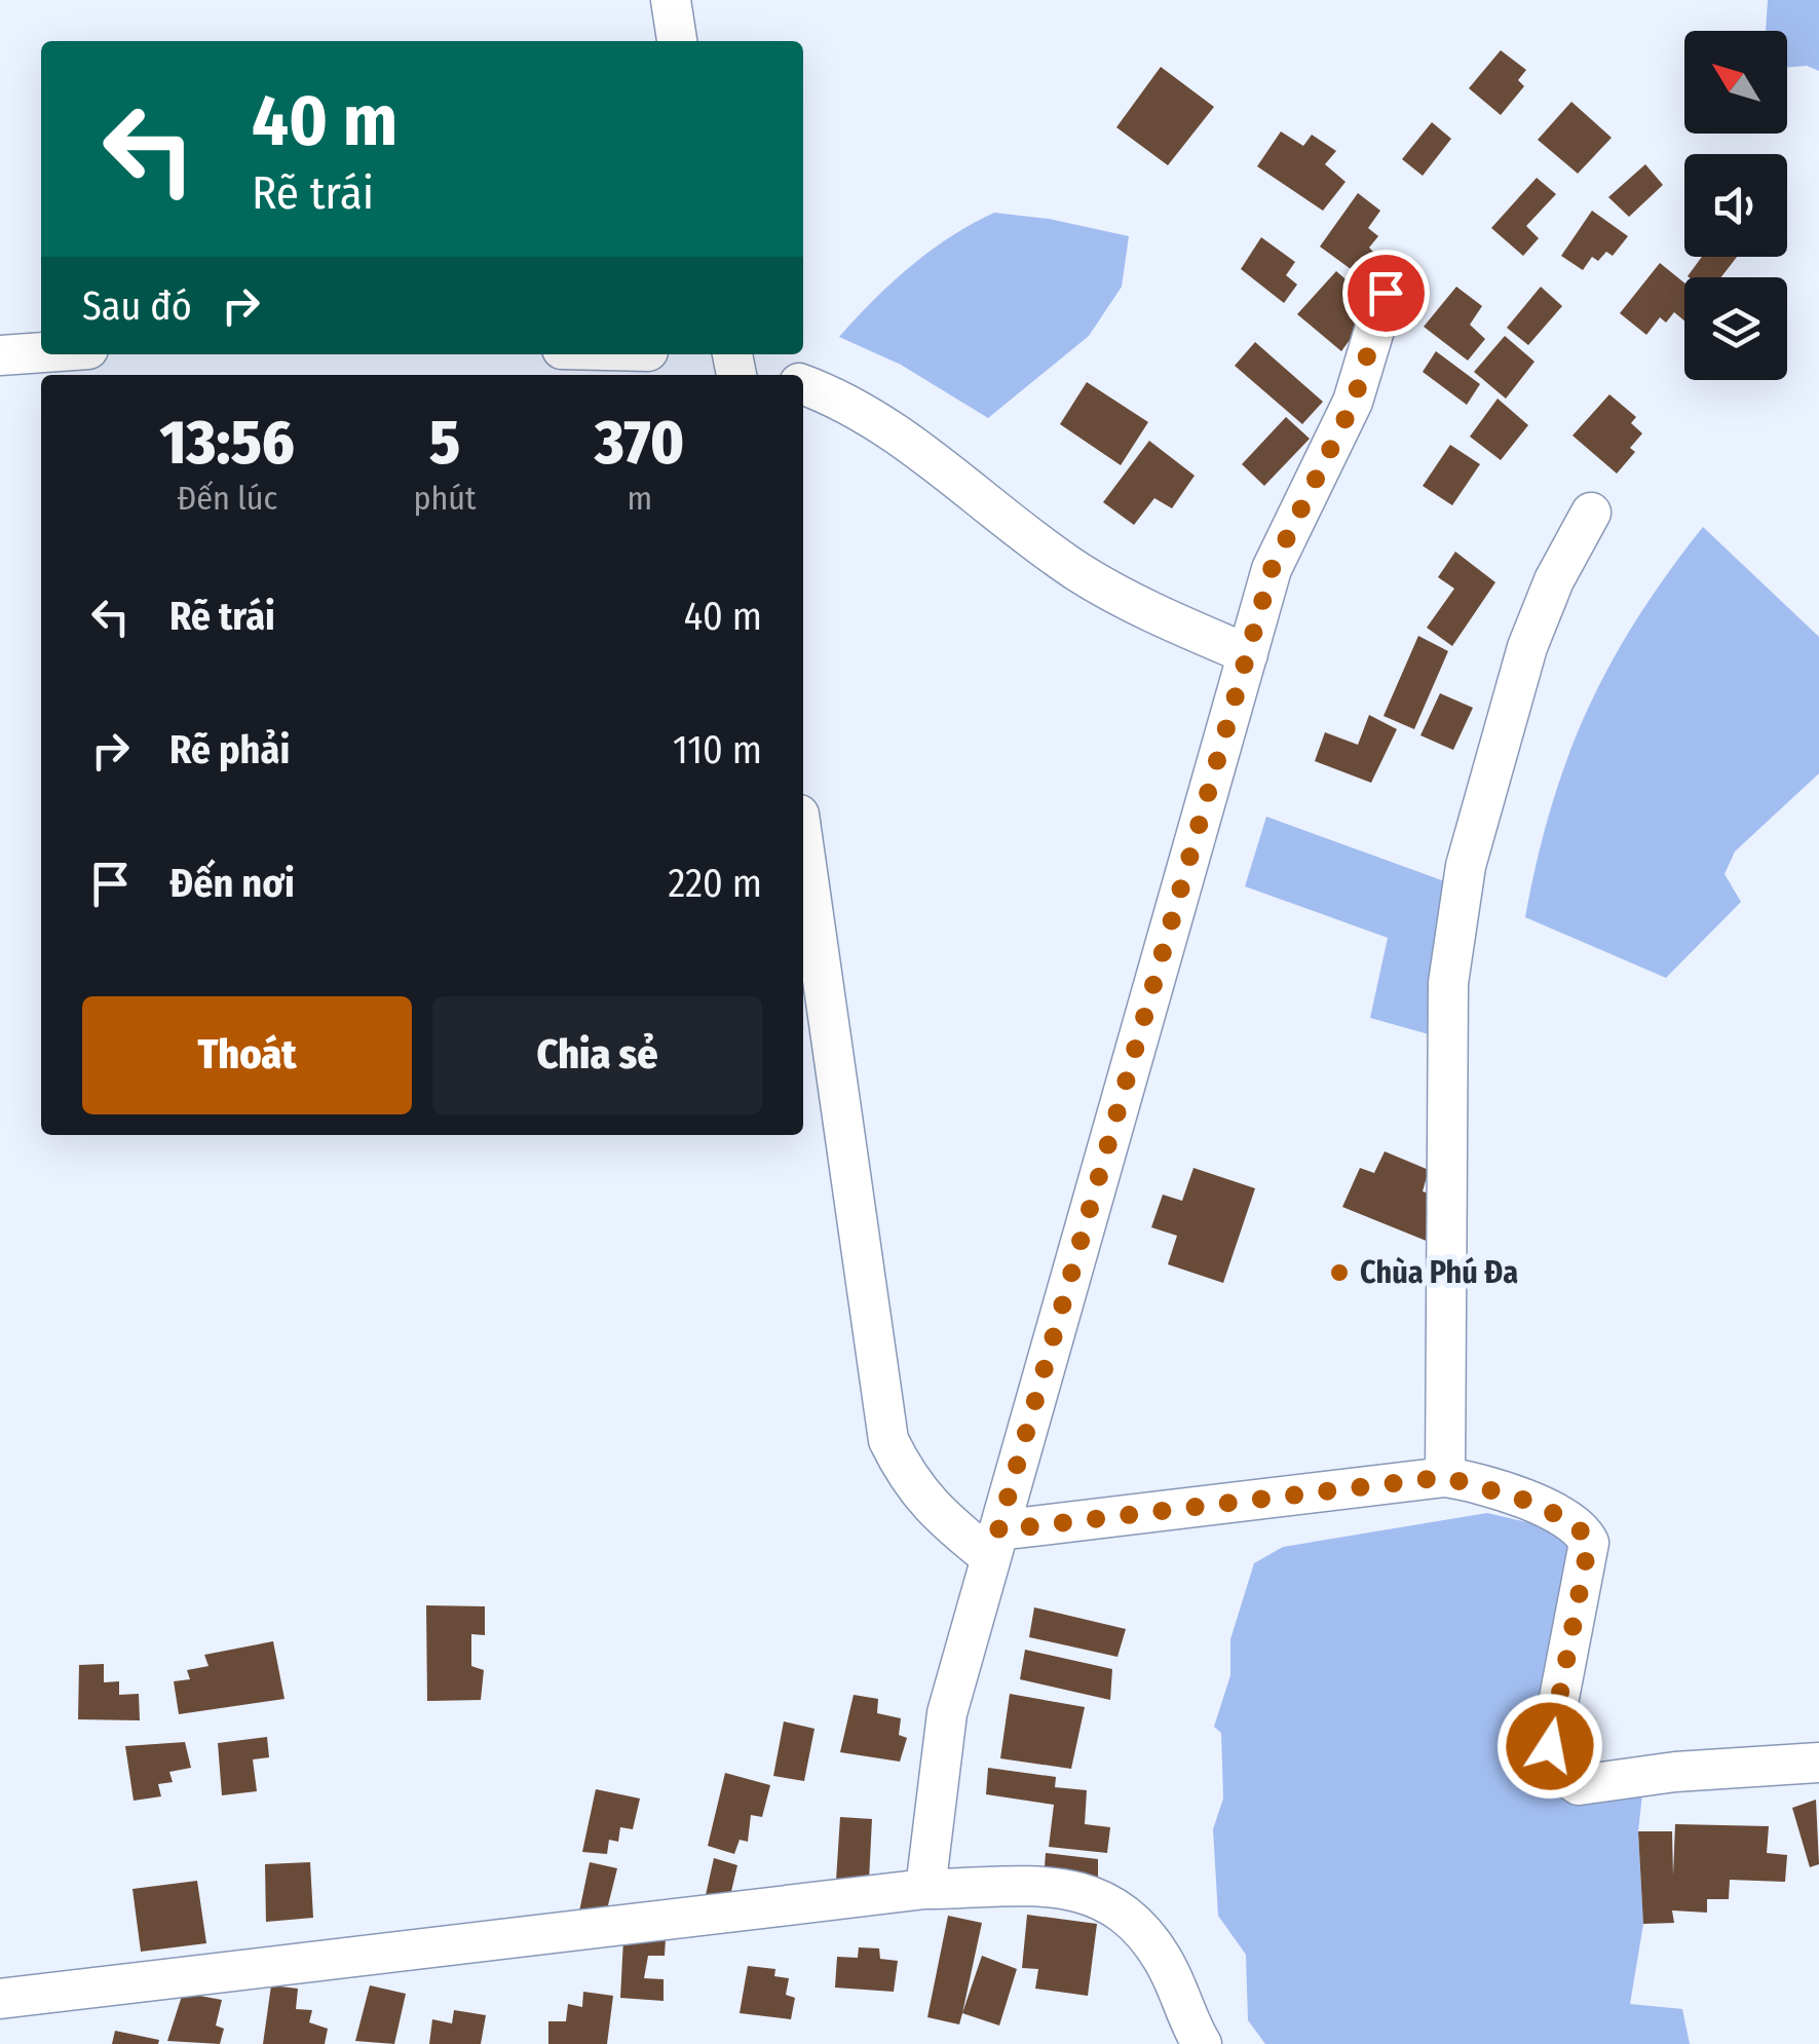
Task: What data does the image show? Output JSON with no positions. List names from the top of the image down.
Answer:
{
  "places": ["Chùa Phú Đa"],
  "north": "top left",
  "page": {
    "turn": ["40 m", "Rẽ trái"],
    "then": "Sau đó",
    "eta": [
      "13:56",
      "Đến lúc",
      "5",
      "phút",
      "370",
      "m"
    ],
    "list": [
      {
        "name": "Rẽ trái",
        "value": "40 m"
      },
      {
        "name": "Rẽ phải",
        "value": "110 m"
      },
      {
        "name": "Đến nơi",
        "value": "220 m"
      }
    ],
    "buttons": ["Thoát", "Chia sẻ"]
  }
}
